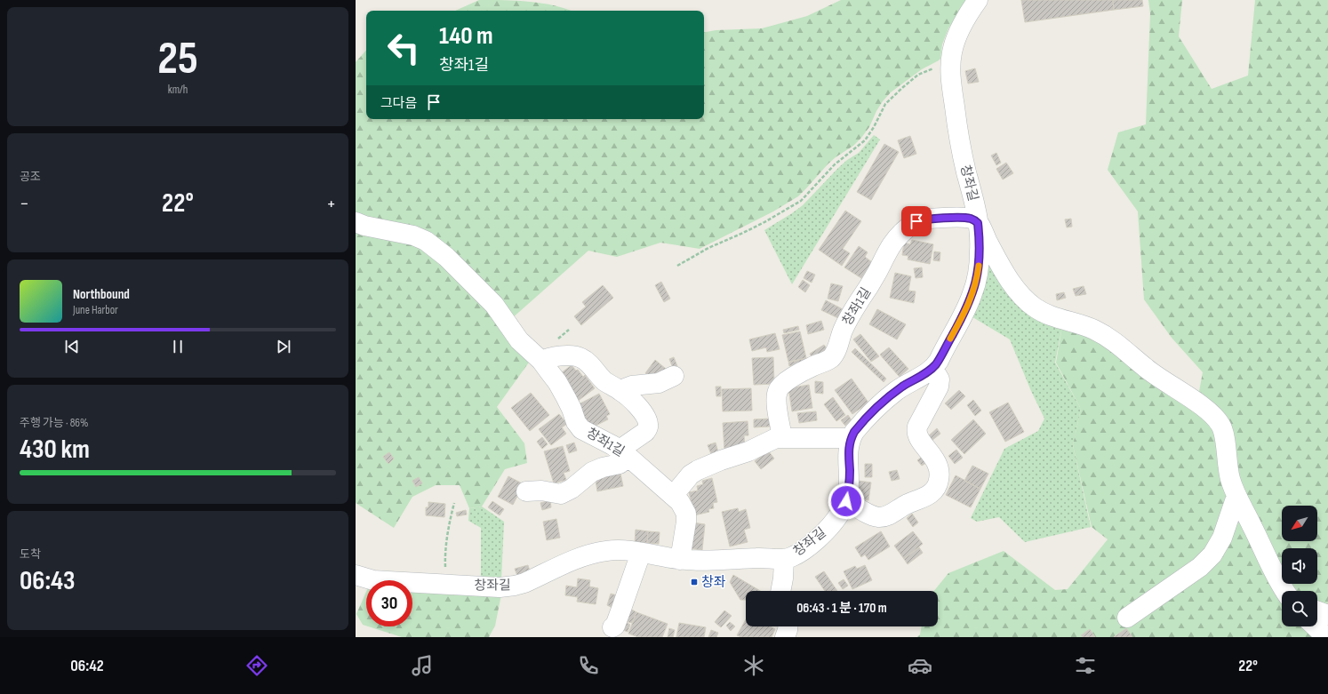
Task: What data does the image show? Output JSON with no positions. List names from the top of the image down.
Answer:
{
  "streets": {
    "street": ["창좌길", "창좌1길"]
  },
  "crossings": [
    ["창좌길", "창좌1길"]
  ],
  "places": {
    "transit": ["창좌"]
  },
  "north": "bottom left",
  "page": {
    "tile": [
      ["25", "km/h"],
      "공조",
      ["주행 가능 · 86%", "430 km"],
      ["도착", "06:43"]
    ],
    "turn": ["140 m", "창좌1길"],
    "then": "그다음",
    "heat": ["−", "22°", "+"],
    "song": ["Northbound", "June Harbor"],
    "limit": "30",
    "trip": "06:43 · 1 분 · 170 m",
    "tabs": ["06:42", "22°"]
  }
}
